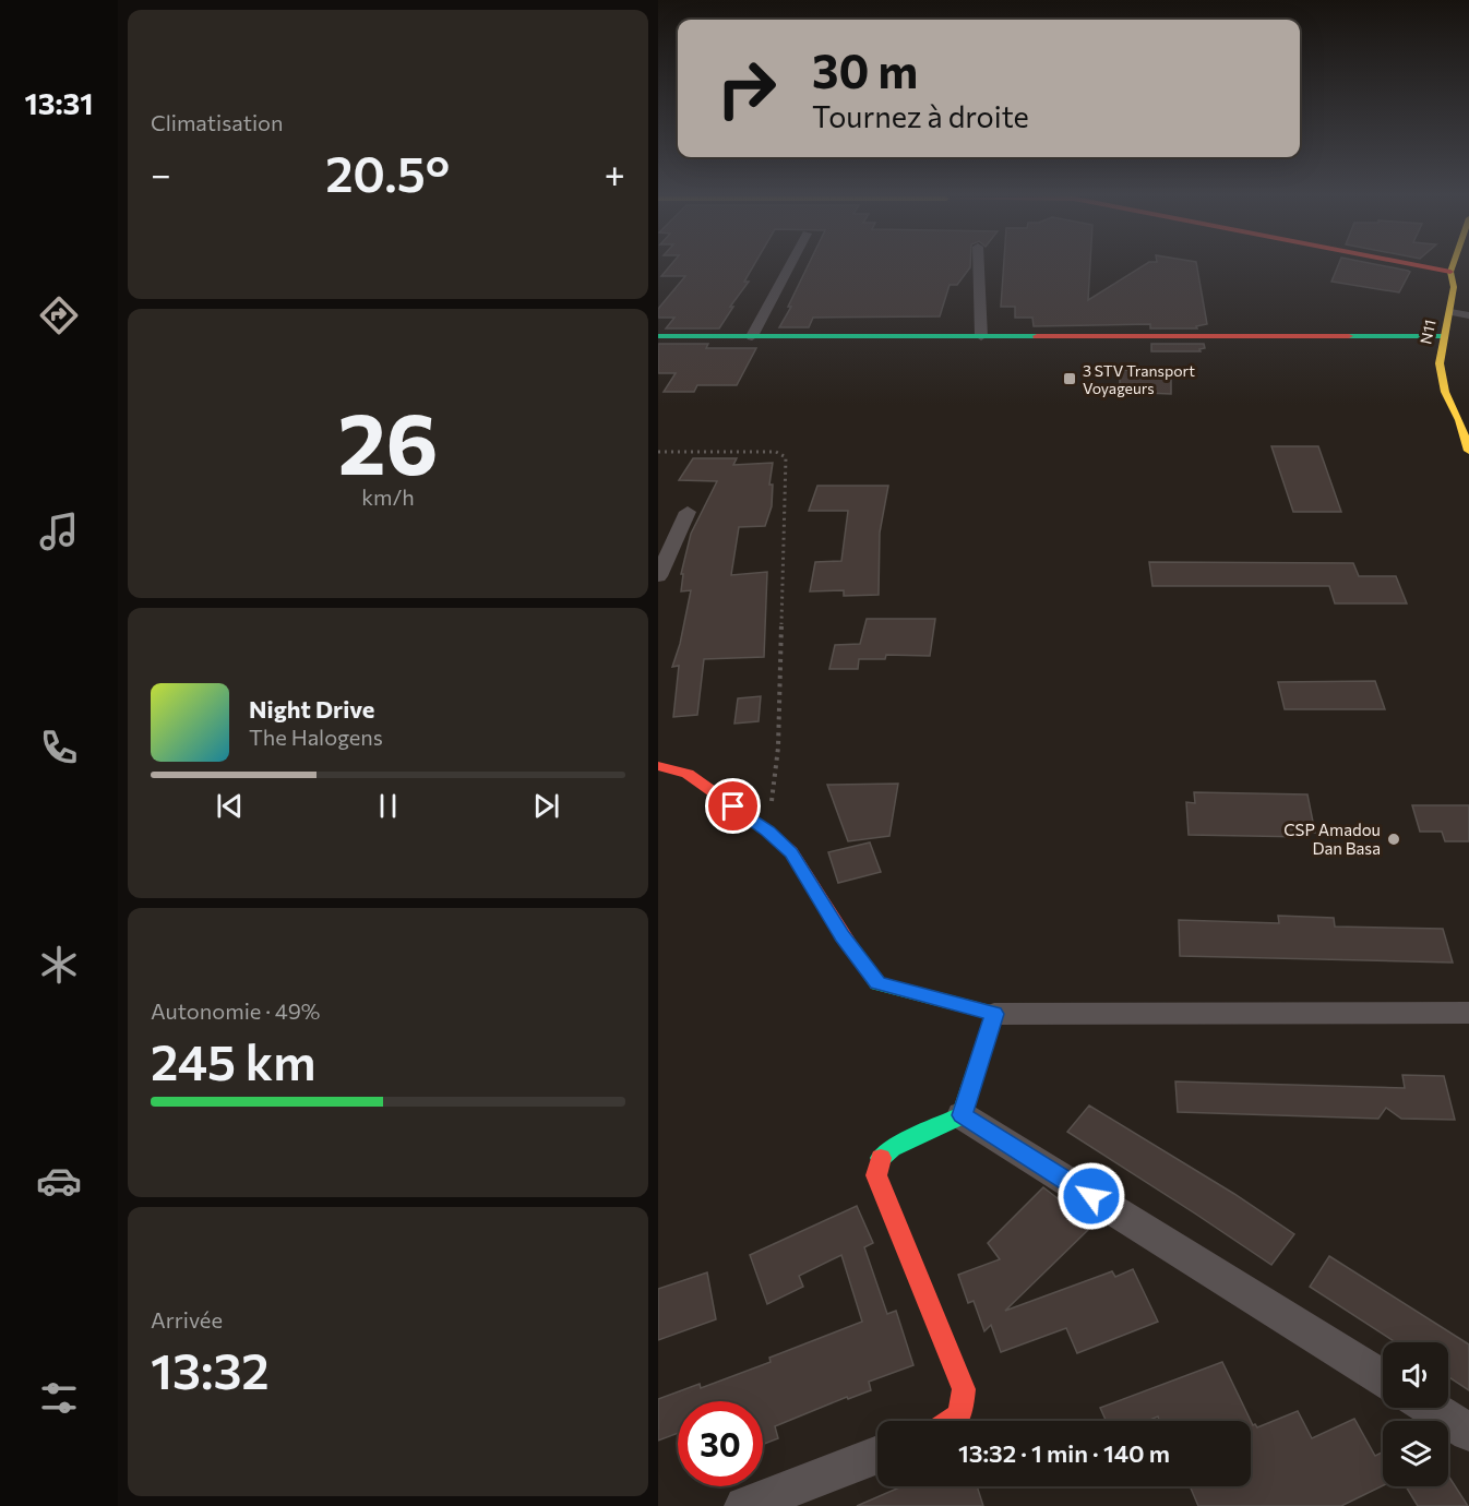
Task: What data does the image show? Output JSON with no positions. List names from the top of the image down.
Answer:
{
  "streets": {
    "street": ["N11"]
  },
  "places": {
    "transit": ["3 STV Transport Voyageurs"],
    "other": ["CSP Amadou Dan Basa"]
  },
  "page": {
    "tabs": "13:31",
    "tile": [
      "Climatisation",
      ["26", "km/h"],
      ["Autonomie · 49%", "245 km"],
      ["Arrivée", "13:32"]
    ],
    "turn": ["30 m", "Tournez à droite"],
    "heat": ["−", "20.5°", "+"],
    "song": ["Night Drive", "The Halogens"],
    "limit": "30",
    "trip": "13:32 · 1 min · 140 m"
  }
}
